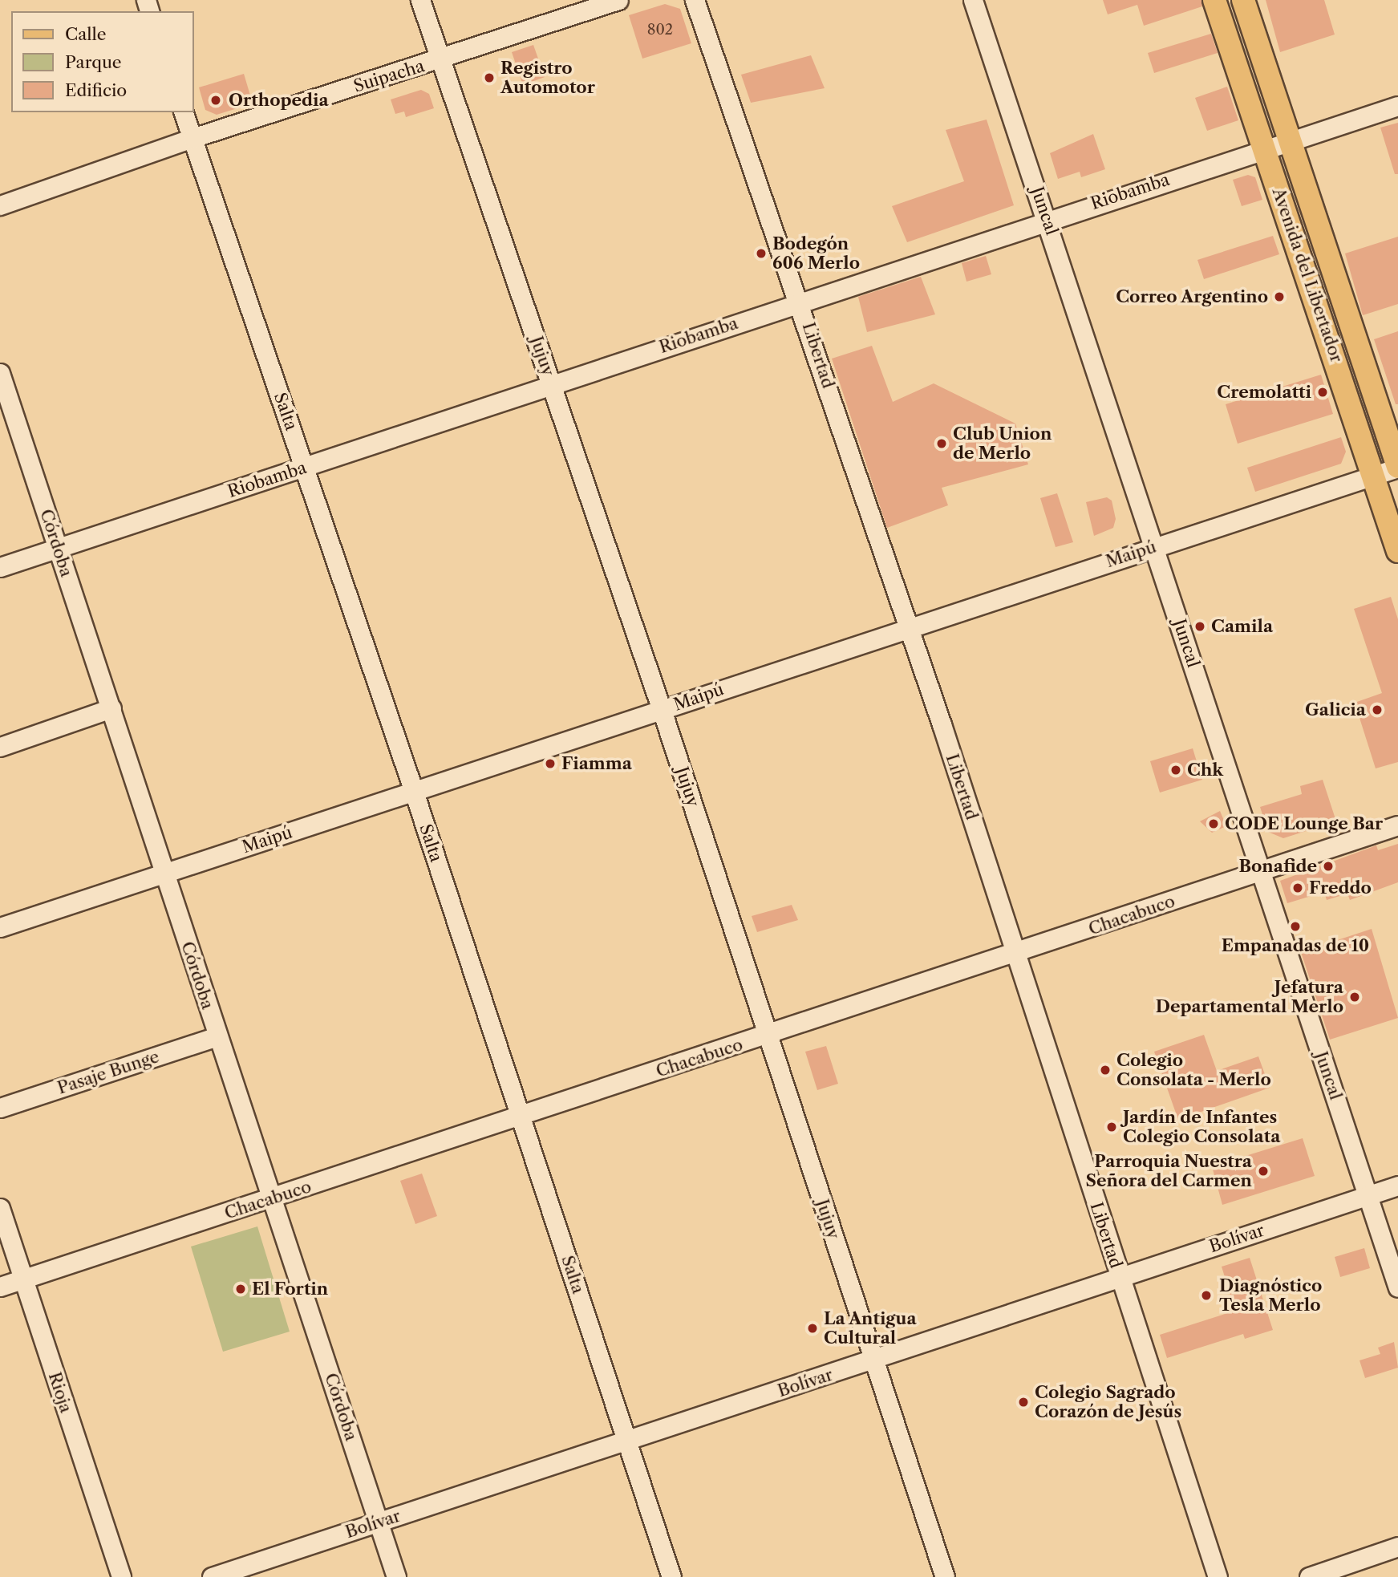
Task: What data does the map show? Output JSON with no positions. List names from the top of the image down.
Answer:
{
  "streets": {
    "main road": ["Avenida del Libertador"],
    "street": [
      "Suipacha",
      "Riobamba",
      "Juncal",
      "Libertad",
      "Jujuy",
      "Salta",
      "Córdoba",
      "Maipú",
      "Chacabuco",
      "Pasaje Bunge",
      "Bolívar",
      "Rioja"
    ]
  },
  "crossings": [
    ["Suipacha", "Jujuy"],
    ["Suipacha", "Salta"],
    ["Riobamba", "Juncal"],
    ["Riobamba", "Avenida del Libertador"],
    ["Riobamba", "Libertad"],
    ["Riobamba", "Jujuy"],
    ["Riobamba", "Salta"],
    ["Riobamba", "Córdoba"],
    ["Juncal", "Maipú"],
    ["Juncal", "Chacabuco"],
    ["Juncal", "Bolívar"],
    ["Avenida del Libertador", "Maipú"],
    ["Libertad", "Maipú"],
    ["Libertad", "Chacabuco"],
    ["Libertad", "Bolívar"],
    ["Jujuy", "Maipú"],
    ["Jujuy", "Chacabuco"],
    ["Jujuy", "Bolívar"],
    ["Salta", "Maipú"],
    ["Salta", "Chacabuco"],
    ["Salta", "Bolívar"],
    ["Córdoba", "Maipú"],
    ["Córdoba", "Chacabuco"],
    ["Córdoba", "Pasaje Bunge"],
    ["Córdoba", "Bolívar"],
    ["Chacabuco", "Rioja"]
  ],
  "places": [
    "Registro Automotor",
    "Orthopedia",
    "Bodegón 606 Merlo",
    "Correo Argentino",
    "Cremolatti",
    "Club Union de Merlo",
    "Camila",
    "Galicia",
    "Fiamma",
    "Chk",
    "CODE Lounge Bar",
    "Bonafide",
    "Freddo",
    "Empanadas de 10",
    "Jefatura Departamental Merlo",
    "Colegio Consolata - Merlo",
    "Jardín de Infantes Colegio Consolata",
    "Parroquia Nuestra Señora del Carmen",
    "El Fortin",
    "Diagnóstico Tesla Merlo",
    "La Antigua Cultural",
    "Colegio Sagrado Corazón de Jesús"
  ],
  "house_numbers": ["802"],
  "legend": ["Calle", "Parque", "Edificio"]
}
